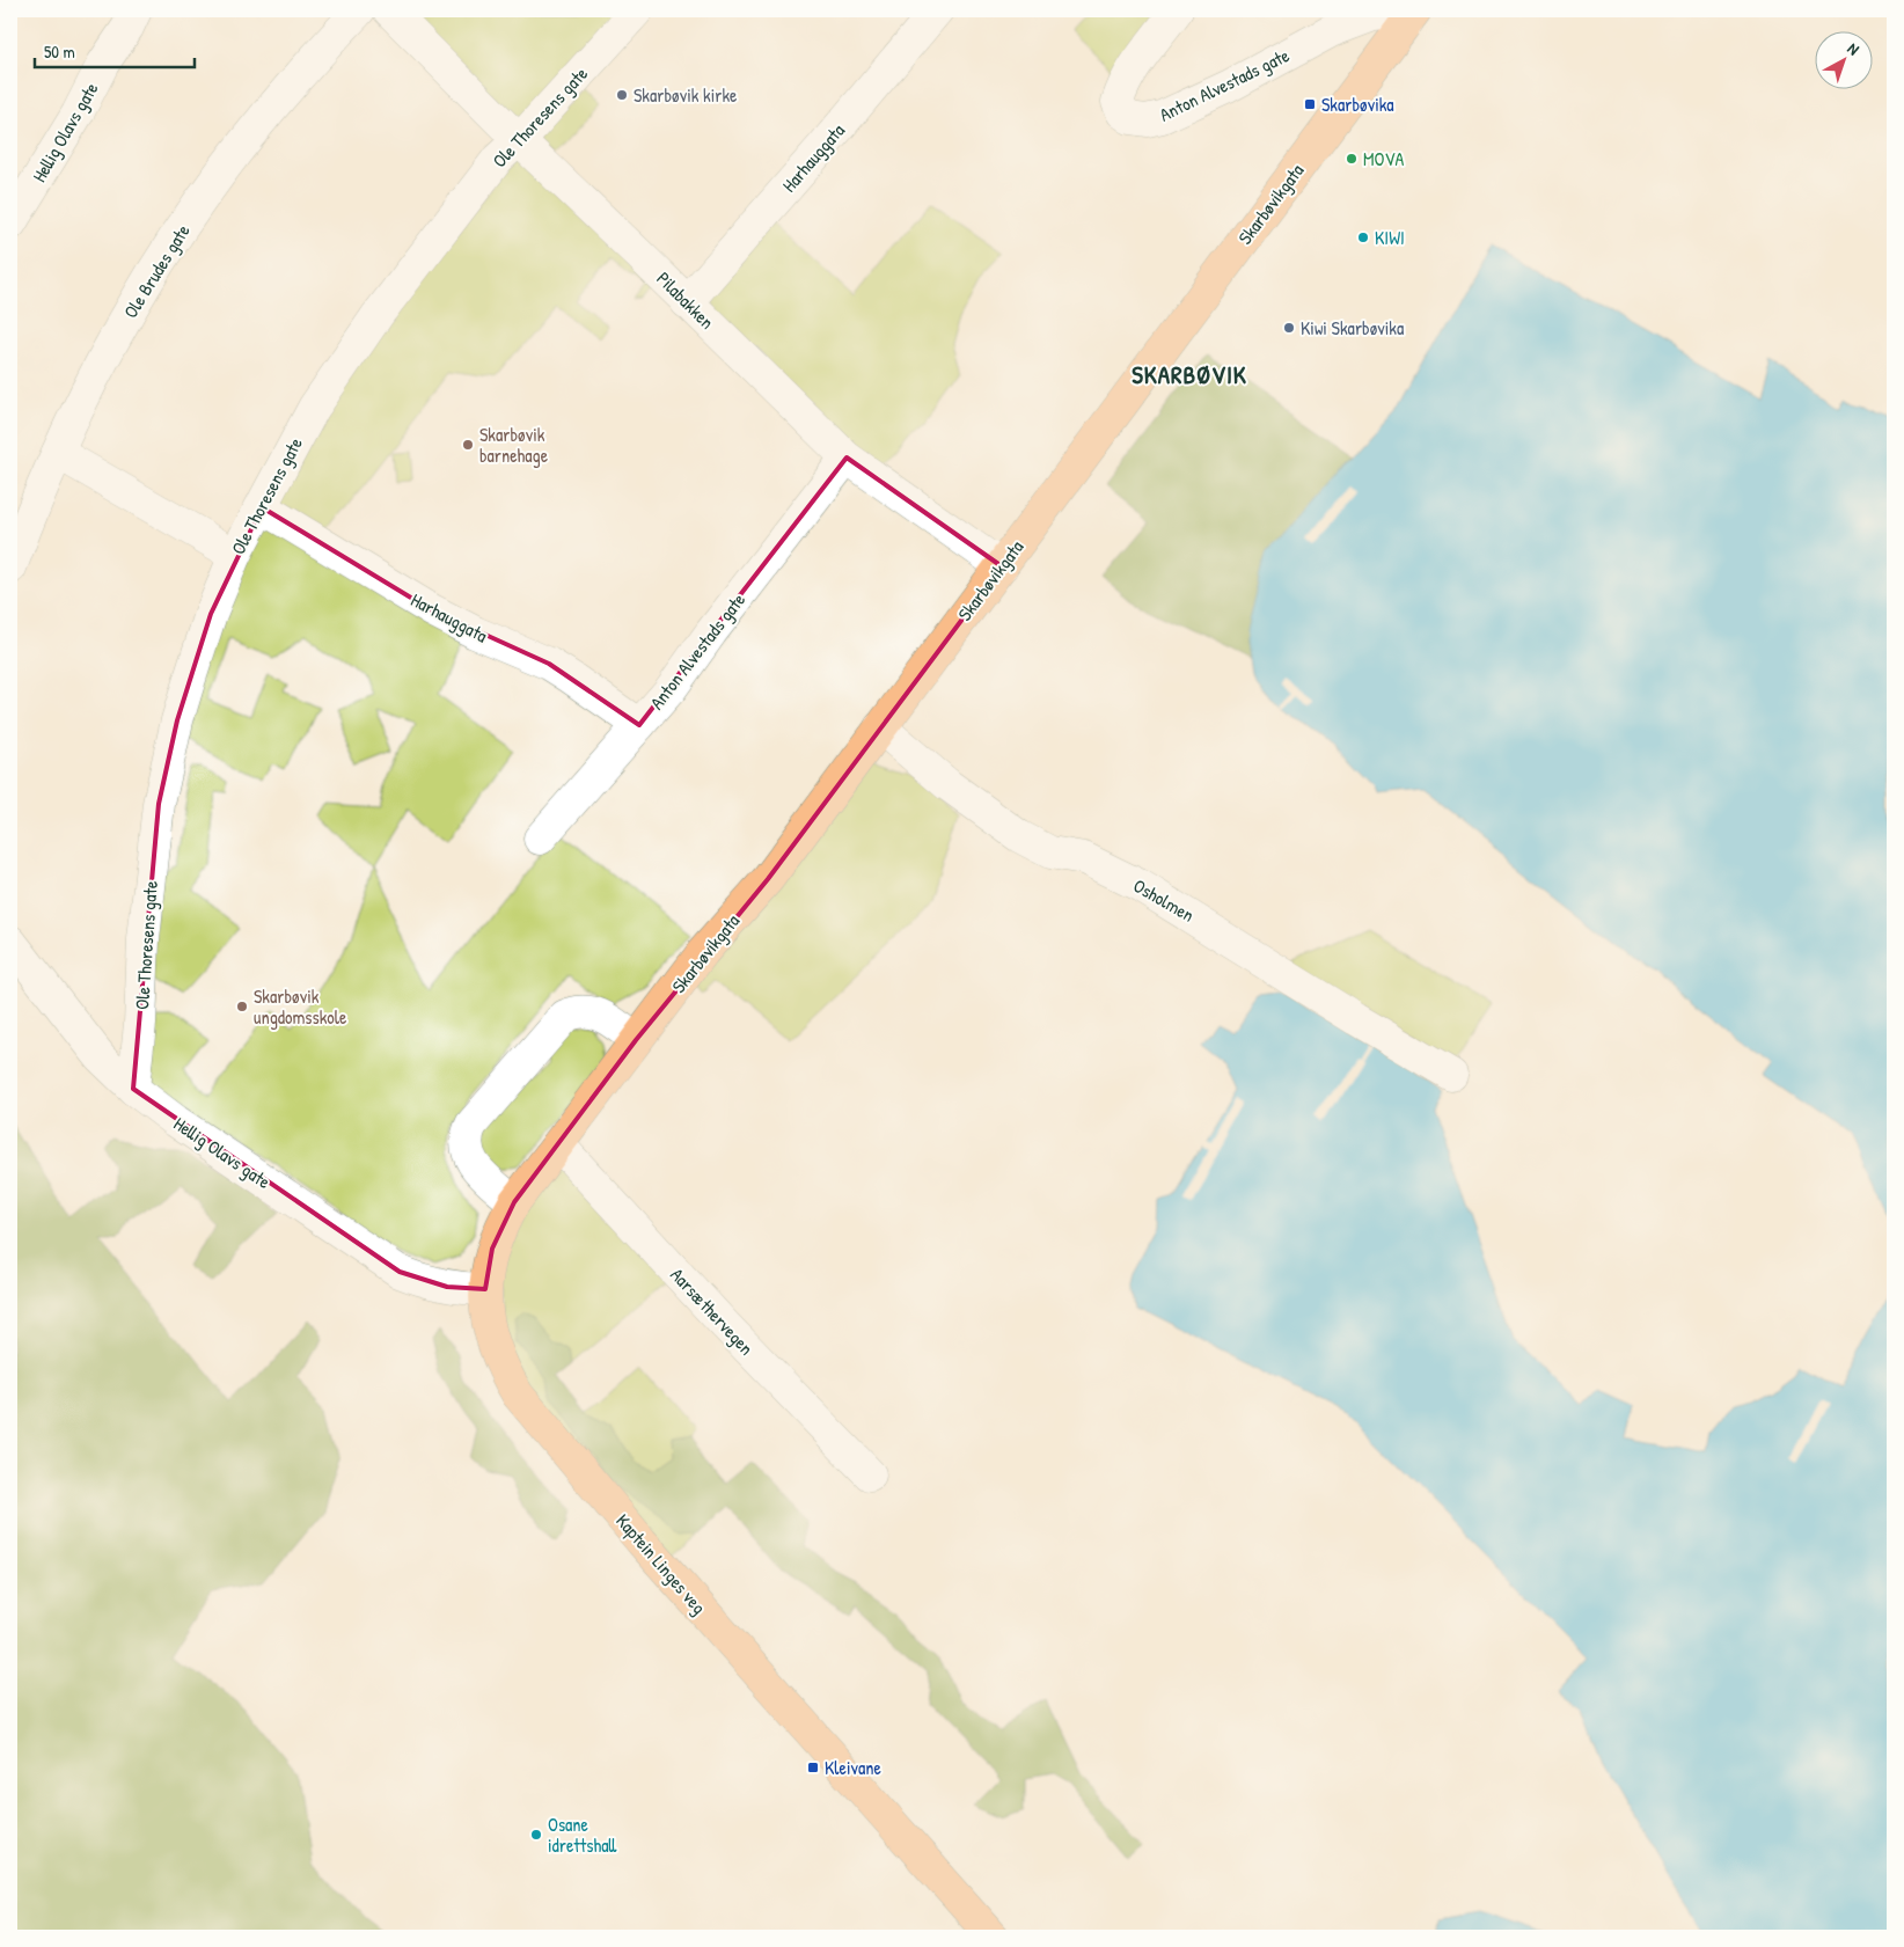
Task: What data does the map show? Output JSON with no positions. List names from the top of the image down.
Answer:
{
  "streets": {
    "main road": ["Skarbøvikgata", "Kaptein Linges veg"],
    "street": [
      "Anton Alvestads gate",
      "Ole Thoresens gate",
      "Hellig Olavs gate",
      "Harhauggata",
      "Ole Brudes gate",
      "Pilabakken",
      "Osholmen",
      "Aarsæthervegen"
    ]
  },
  "crossings": [
    ["Anton Alvestads gate", "Harhauggata"],
    ["Anton Alvestads gate", "Skarbøvikgata"],
    ["Anton Alvestads gate", "Pilabakken"],
    ["Ole Thoresens gate", "Hellig Olavs gate"],
    ["Ole Thoresens gate", "Harhauggata"],
    ["Ole Thoresens gate", "Pilabakken"],
    ["Hellig Olavs gate", "Kaptein Linges veg"],
    ["Harhauggata", "Pilabakken"],
    ["Skarbøvikgata", "Pilabakken"],
    ["Skarbøvikgata", "Osholmen"],
    ["Skarbøvikgata", "Aarsæthervegen"],
    ["Skarbøvikgata", "Kaptein Linges veg"],
    ["Aarsæthervegen", "Kaptein Linges veg"]
  ],
  "districts": ["SKARBØVIK"],
  "places": {
    "other": [
      "Skarbøvik kirke",
      "MOVA",
      "KIWI",
      "Kiwi Skarbøvika",
      "Skarbøvik barnehage",
      "Skarbøvik ungdomsskole",
      "Osane idrettshall"
    ],
    "transit": ["Skarbøvika", "Kleivane"]
  },
  "scale_bar": "50 m",
  "north": "top right"
}
